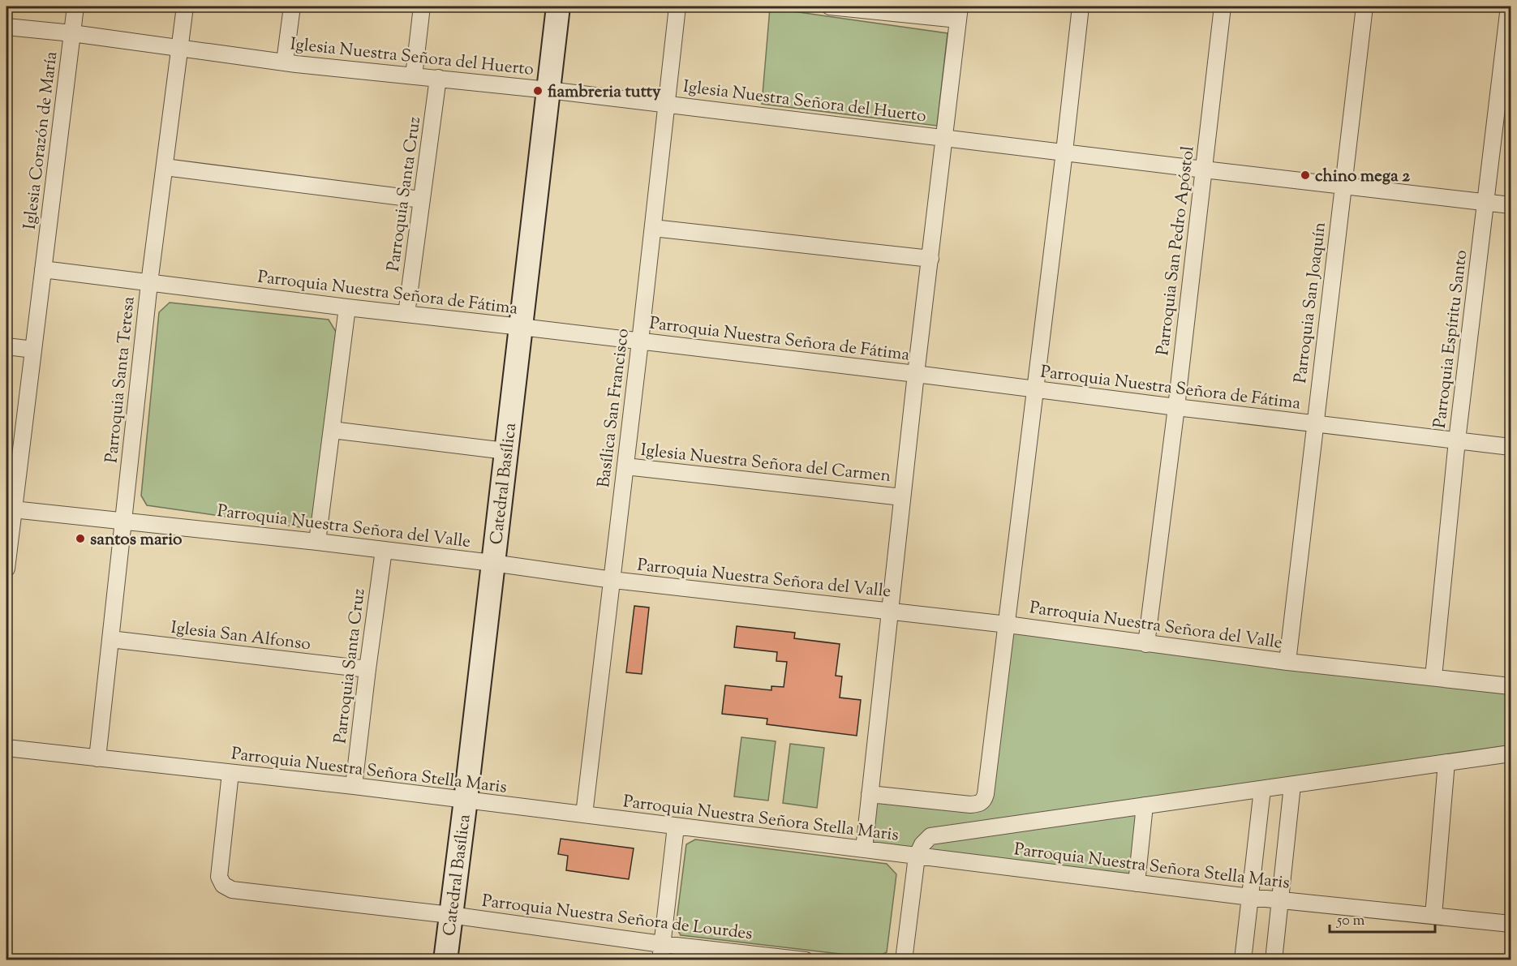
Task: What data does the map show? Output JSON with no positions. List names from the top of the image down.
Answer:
{
  "streets": {
    "main road": ["Catedral Basílica"],
    "street": [
      "Iglesia Nuestra Señora del Huerto",
      "Iglesia Corazón de María",
      "Parroquia Santa Cruz",
      "Parroquia San Pedro Apóstol",
      "Parroquia Nuestra Señora de Fátima",
      "Parroquia San Joaquín",
      "Parroquia Espíritu Santo",
      "Parroquia Santa Teresa",
      "Basílica San Francisco",
      "Iglesia Nuestra Señora del Carmen",
      "Parroquia Nuestra Señora del Valle",
      "Iglesia San Alfonso",
      "Parroquia Nuestra Señora Stella Maris",
      "Parroquia Nuestra Señora de Lourdes"
    ]
  },
  "crossings": [
    ["Iglesia Nuestra Señora del Huerto", "Iglesia Corazón de María"],
    ["Iglesia Nuestra Señora del Huerto", "Parroquia Santa Cruz"],
    ["Iglesia Nuestra Señora del Huerto", "Parroquia San Pedro Apóstol"],
    ["Iglesia Nuestra Señora del Huerto", "Parroquia San Joaquín"],
    ["Iglesia Nuestra Señora del Huerto", "Parroquia Espíritu Santo"],
    ["Iglesia Nuestra Señora del Huerto", "Parroquia Santa Teresa"],
    ["Iglesia Nuestra Señora del Huerto", "Basílica San Francisco"],
    ["Iglesia Nuestra Señora del Huerto", "Catedral Basílica"],
    ["Iglesia Corazón de María", "Parroquia Nuestra Señora de Fátima"],
    ["Iglesia Corazón de María", "Parroquia Nuestra Señora del Valle"],
    ["Parroquia Santa Cruz", "Parroquia Nuestra Señora de Fátima"],
    ["Parroquia Santa Cruz", "Parroquia Nuestra Señora del Valle"],
    ["Parroquia Santa Cruz", "Iglesia San Alfonso"],
    ["Parroquia Santa Cruz", "Parroquia Nuestra Señora Stella Maris"],
    ["Parroquia San Pedro Apóstol", "Parroquia Nuestra Señora de Fátima"],
    ["Parroquia San Pedro Apóstol", "Parroquia Nuestra Señora del Valle"],
    ["Parroquia Nuestra Señora de Fátima", "Parroquia San Joaquín"],
    ["Parroquia Nuestra Señora de Fátima", "Parroquia Espíritu Santo"],
    ["Parroquia Nuestra Señora de Fátima", "Parroquia Santa Teresa"],
    ["Parroquia Nuestra Señora de Fátima", "Basílica San Francisco"],
    ["Parroquia Nuestra Señora de Fátima", "Catedral Basílica"],
    ["Parroquia San Joaquín", "Parroquia Nuestra Señora del Valle"],
    ["Parroquia Espíritu Santo", "Parroquia Nuestra Señora del Valle"],
    ["Parroquia Santa Teresa", "Parroquia Nuestra Señora del Valle"],
    ["Parroquia Santa Teresa", "Iglesia San Alfonso"],
    ["Parroquia Santa Teresa", "Parroquia Nuestra Señora Stella Maris"],
    ["Basílica San Francisco", "Iglesia Nuestra Señora del Carmen"],
    ["Basílica San Francisco", "Parroquia Nuestra Señora del Valle"],
    ["Basílica San Francisco", "Parroquia Nuestra Señora Stella Maris"],
    ["Catedral Basílica", "Parroquia Nuestra Señora del Valle"],
    ["Catedral Basílica", "Parroquia Nuestra Señora Stella Maris"],
    ["Catedral Basílica", "Parroquia Nuestra Señora de Lourdes"],
    ["Parroquia Nuestra Señora Stella Maris", "Parroquia Nuestra Señora de Lourdes"]
  ],
  "places": ["fiambreria tutty", "chino mega 2", "santos mario"],
  "scale_bar": "50 m"
}
